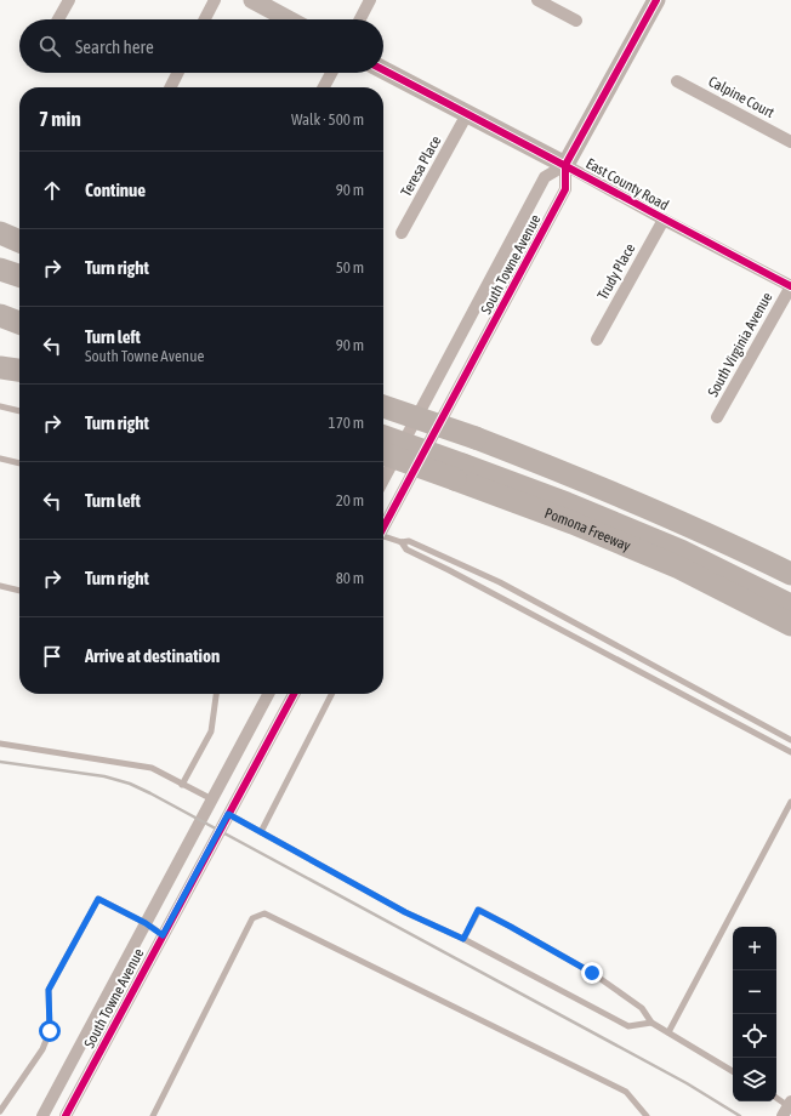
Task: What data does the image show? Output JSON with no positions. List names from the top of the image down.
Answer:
{
  "streets": {
    "highway": ["Pomona Freeway"],
    "street": [
      "Calpine Court",
      "Teresa Place",
      "East County Road",
      "South Towne Avenue",
      "Trudy Place",
      "South Virginia Avenue"
    ]
  },
  "crossings": [
    ["Teresa Place", "East County Road"],
    ["East County Road", "South Towne Avenue"],
    ["East County Road", "Trudy Place"],
    ["East County Road", "South Virginia Avenue"]
  ],
  "page": {
    "search": "Search here",
    "heading": ["7 min", "Walk · 500 m"],
    "list": [
      ["Continue", "90 m"],
      ["Turn right", "50 m"],
      ["Turn left", "South Towne Avenue", "90 m"],
      ["Turn right", "170 m"],
      ["Turn left", "20 m"],
      ["Turn right", "80 m"],
      "Arrive at destination"
    ],
    "map_buttons": ["+", "−"]
  }
}
